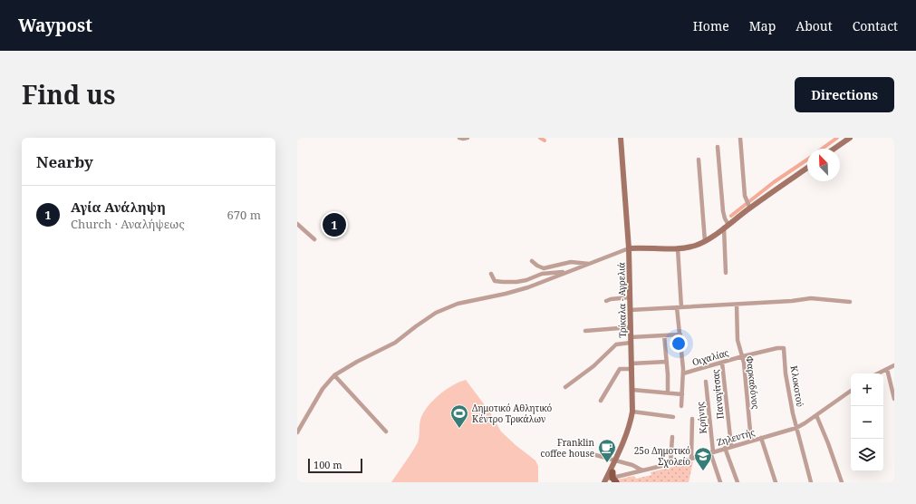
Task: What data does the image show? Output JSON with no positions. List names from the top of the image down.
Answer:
{
  "streets": {
    "main road": ["Τρίκαλα - Αγρελιά"],
    "street": [
      "Οιχαλίας",
      "Φαρκαδόνος",
      "Κλοκοτού",
      "Παναγίτσας",
      "Κρήνης",
      "Ζηλευτής"
    ]
  },
  "crossings": [
    ["Τρίκαλα - Αγρελιά", "Ζηλευτής"],
    ["Οιχαλίας", "Φαρκαδόνος"],
    ["Οιχαλίας", "Κλοκοτού"],
    ["Οιχαλίας", "Παναγίτσας"],
    ["Φαρκαδόνος", "Ζηλευτής"],
    ["Κλοκοτού", "Ζηλευτής"],
    ["Παναγίτσας", "Ζηλευτής"],
    ["Κρήνης", "Ζηλευτής"]
  ],
  "places": {
    "sports": ["Δημοτικό Αθλητικό Κέντρο Τρικάλων"],
    "cafe": ["Franklin coffee house"],
    "school or university": ["25ο Δημοτικό Σχολείο"]
  },
  "scale_bar": "100 m",
  "north": "top left",
  "page": {
    "header": "Waypost",
    "nav": [
      "Home",
      "Map",
      "About",
      "Contact"
    ],
    "title": "Find us",
    "buttons": "Directions",
    "heading": "Nearby",
    "list": [
      {
        "mark": "1",
        "name": "Αγία Ανάληψη",
        "note": "Church · Αναλήψεως",
        "value": "670 m"
      }
    ],
    "pins": "1",
    "map_buttons": ["+", "−"],
    "scale": "100 m"
  }
}
